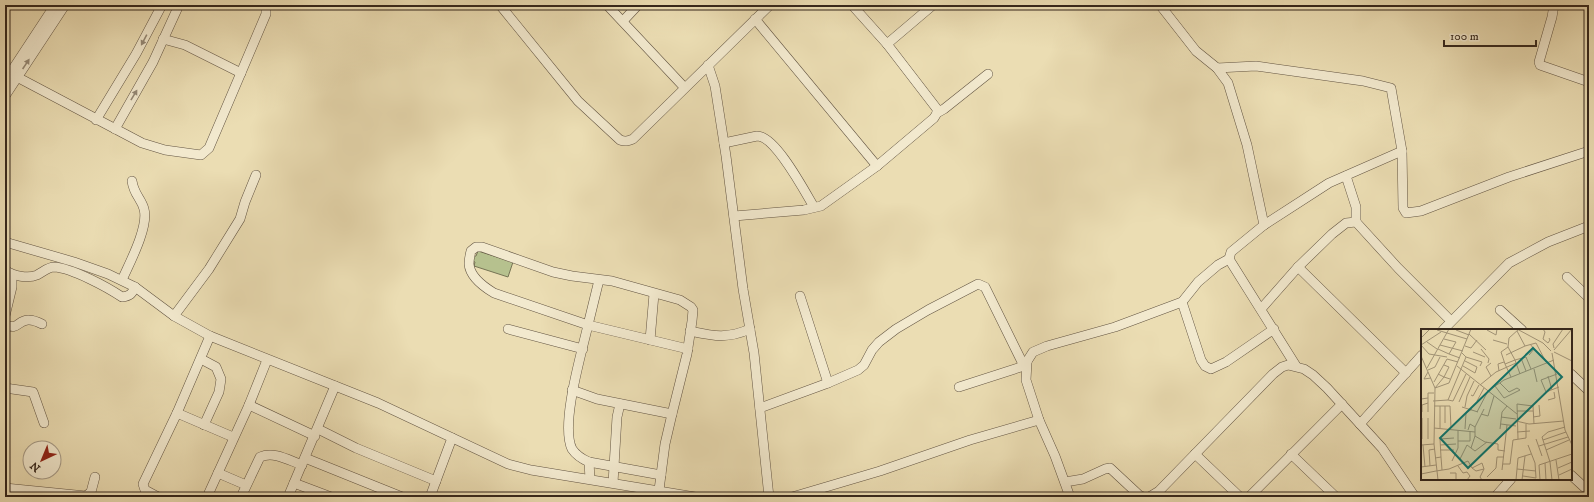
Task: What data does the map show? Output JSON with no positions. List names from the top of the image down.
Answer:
{
  "scale_bar": "100 m",
  "north": "bottom left"
}
